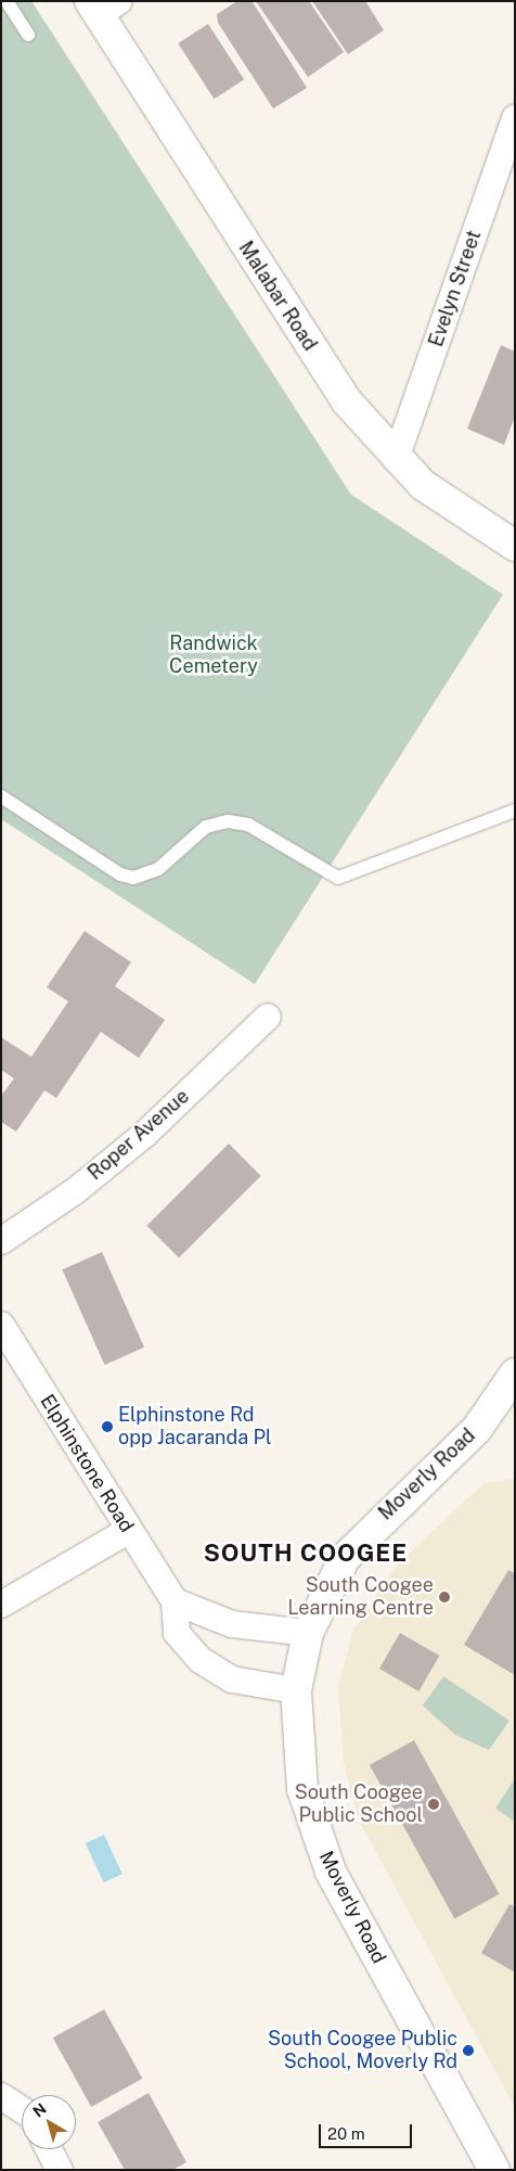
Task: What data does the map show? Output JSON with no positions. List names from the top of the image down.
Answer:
{
  "streets": {
    "street": [
      "Evelyn Street",
      "Malabar Road",
      "Roper Avenue",
      "Elphinstone Road",
      "Moverly Road"
    ]
  },
  "crossings": [
    ["Evelyn Street", "Malabar Road"],
    ["Elphinstone Road", "Moverly Road"]
  ],
  "districts": ["SOUTH COOGEE"],
  "parks": ["Randwick Cemetery"],
  "places": [
    "Elphinstone Rd opp Jacaranda Pl",
    "South Coogee Learning Centre",
    "South Coogee Public School",
    "South Coogee Public School, Moverly Rd"
  ],
  "scale_bar": "20 m",
  "north": "top left"
}
